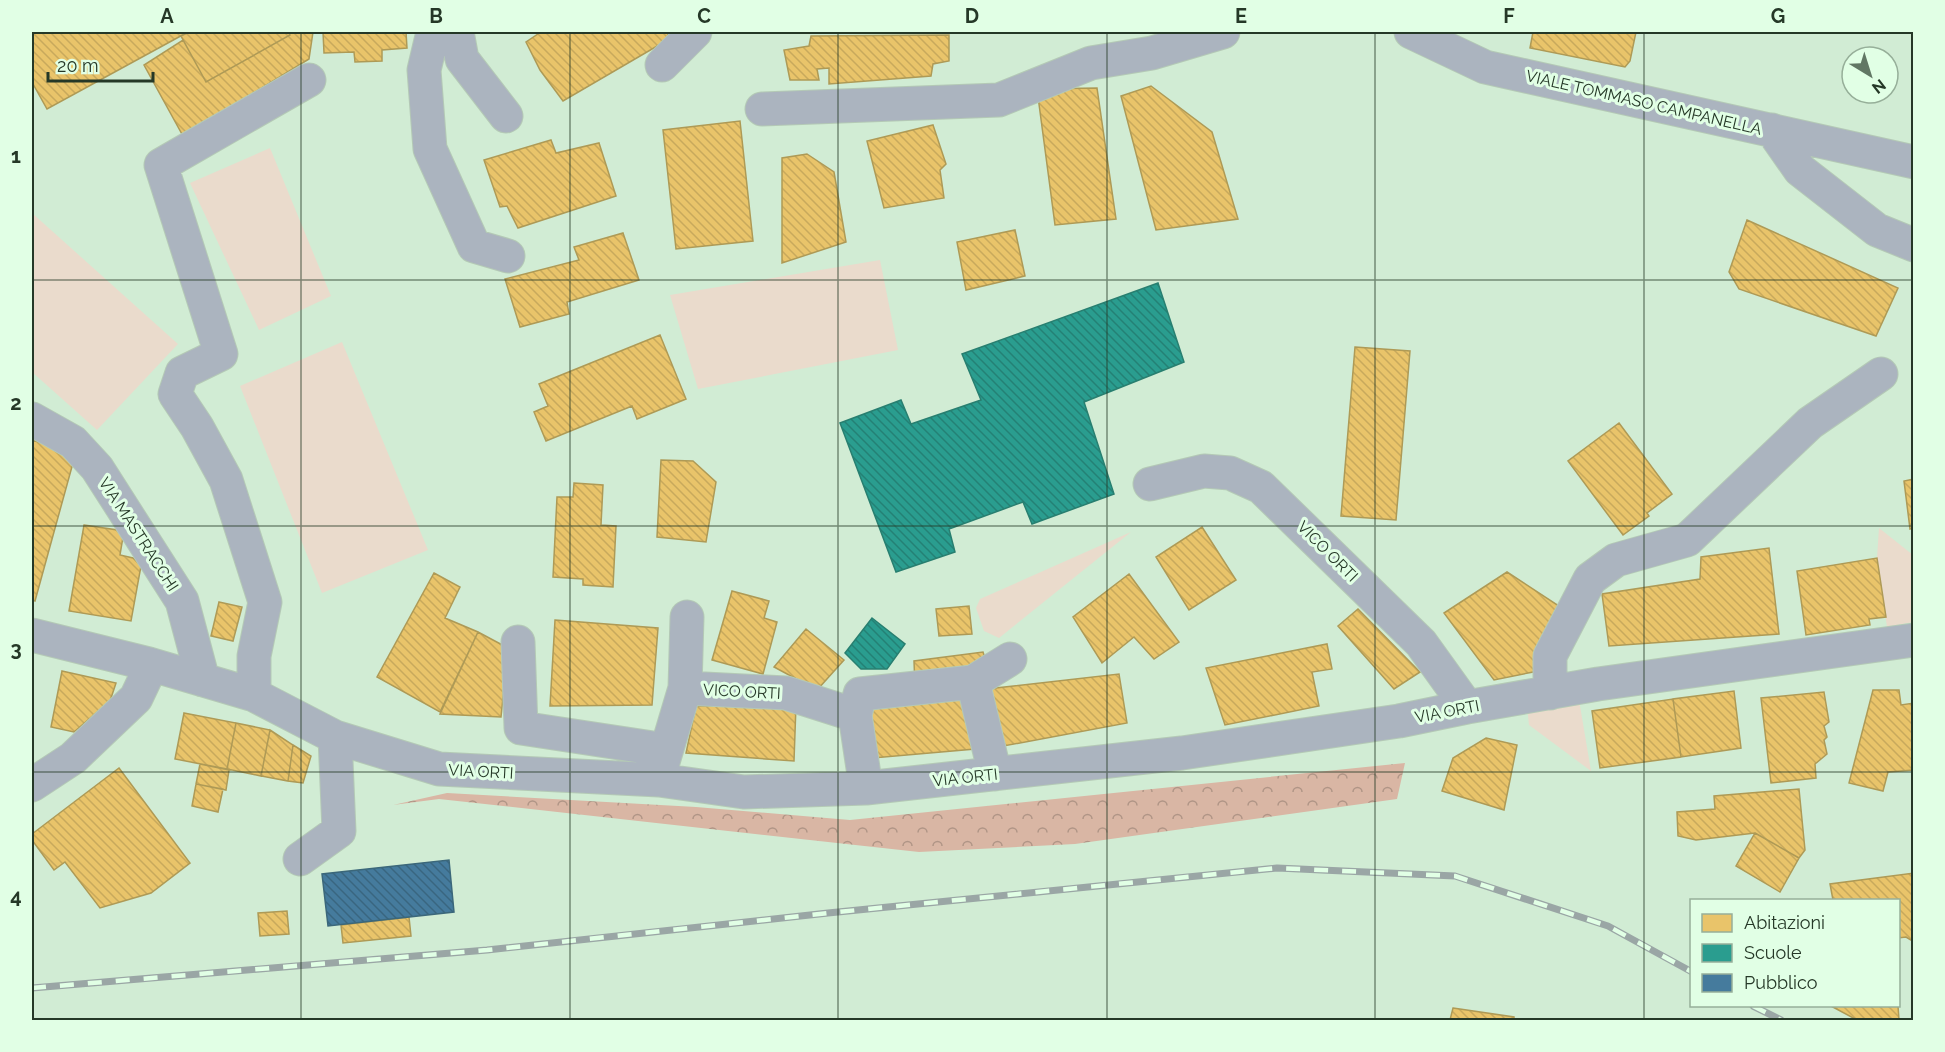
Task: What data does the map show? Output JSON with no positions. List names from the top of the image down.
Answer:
{
  "streets": {
    "street": [
      "VIALE TOMMASO CAMPANELLA",
      "VIA MASTRACCHI",
      "VICO ORTI",
      "VIA ORTI"
    ]
  },
  "crossings": [
    ["VIA MASTRACCHI", "VIA ORTI"],
    ["VICO ORTI", "VIA ORTI"]
  ],
  "legend": ["Abitazioni", "Scuole", "Pubblico"],
  "scale_bar": "20 m",
  "north": "bottom right",
  "grid": {
    "columns": [
      "A",
      "B",
      "C",
      "D",
      "E",
      "F",
      "G"
    ],
    "rows": [
      "1",
      "2",
      "3",
      "4"
    ]
  }
}
